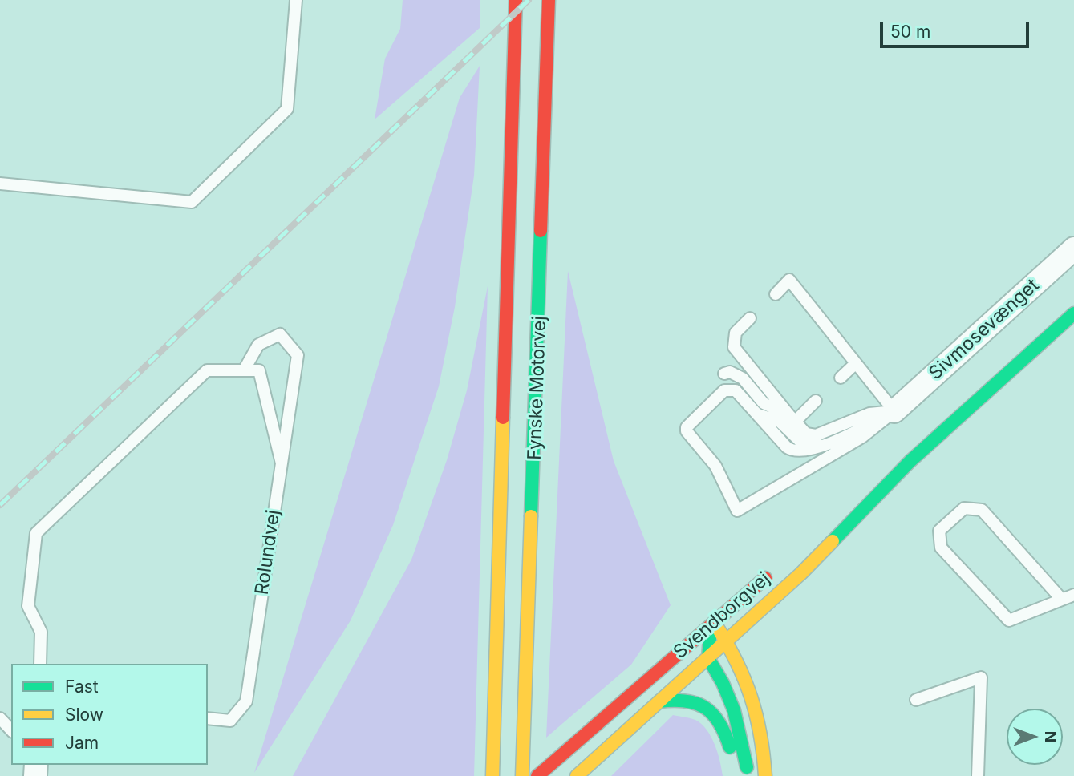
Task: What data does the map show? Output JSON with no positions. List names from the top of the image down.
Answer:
{
  "streets": {
    "main road": ["Fynske Motorvej", "Svendborgvej"],
    "street": ["Sivmosevænget"],
    "lane": ["Rolundvej"]
  },
  "legend": ["Fast", "Slow", "Jam"],
  "scale_bar": "50 m",
  "north": "right"
}
